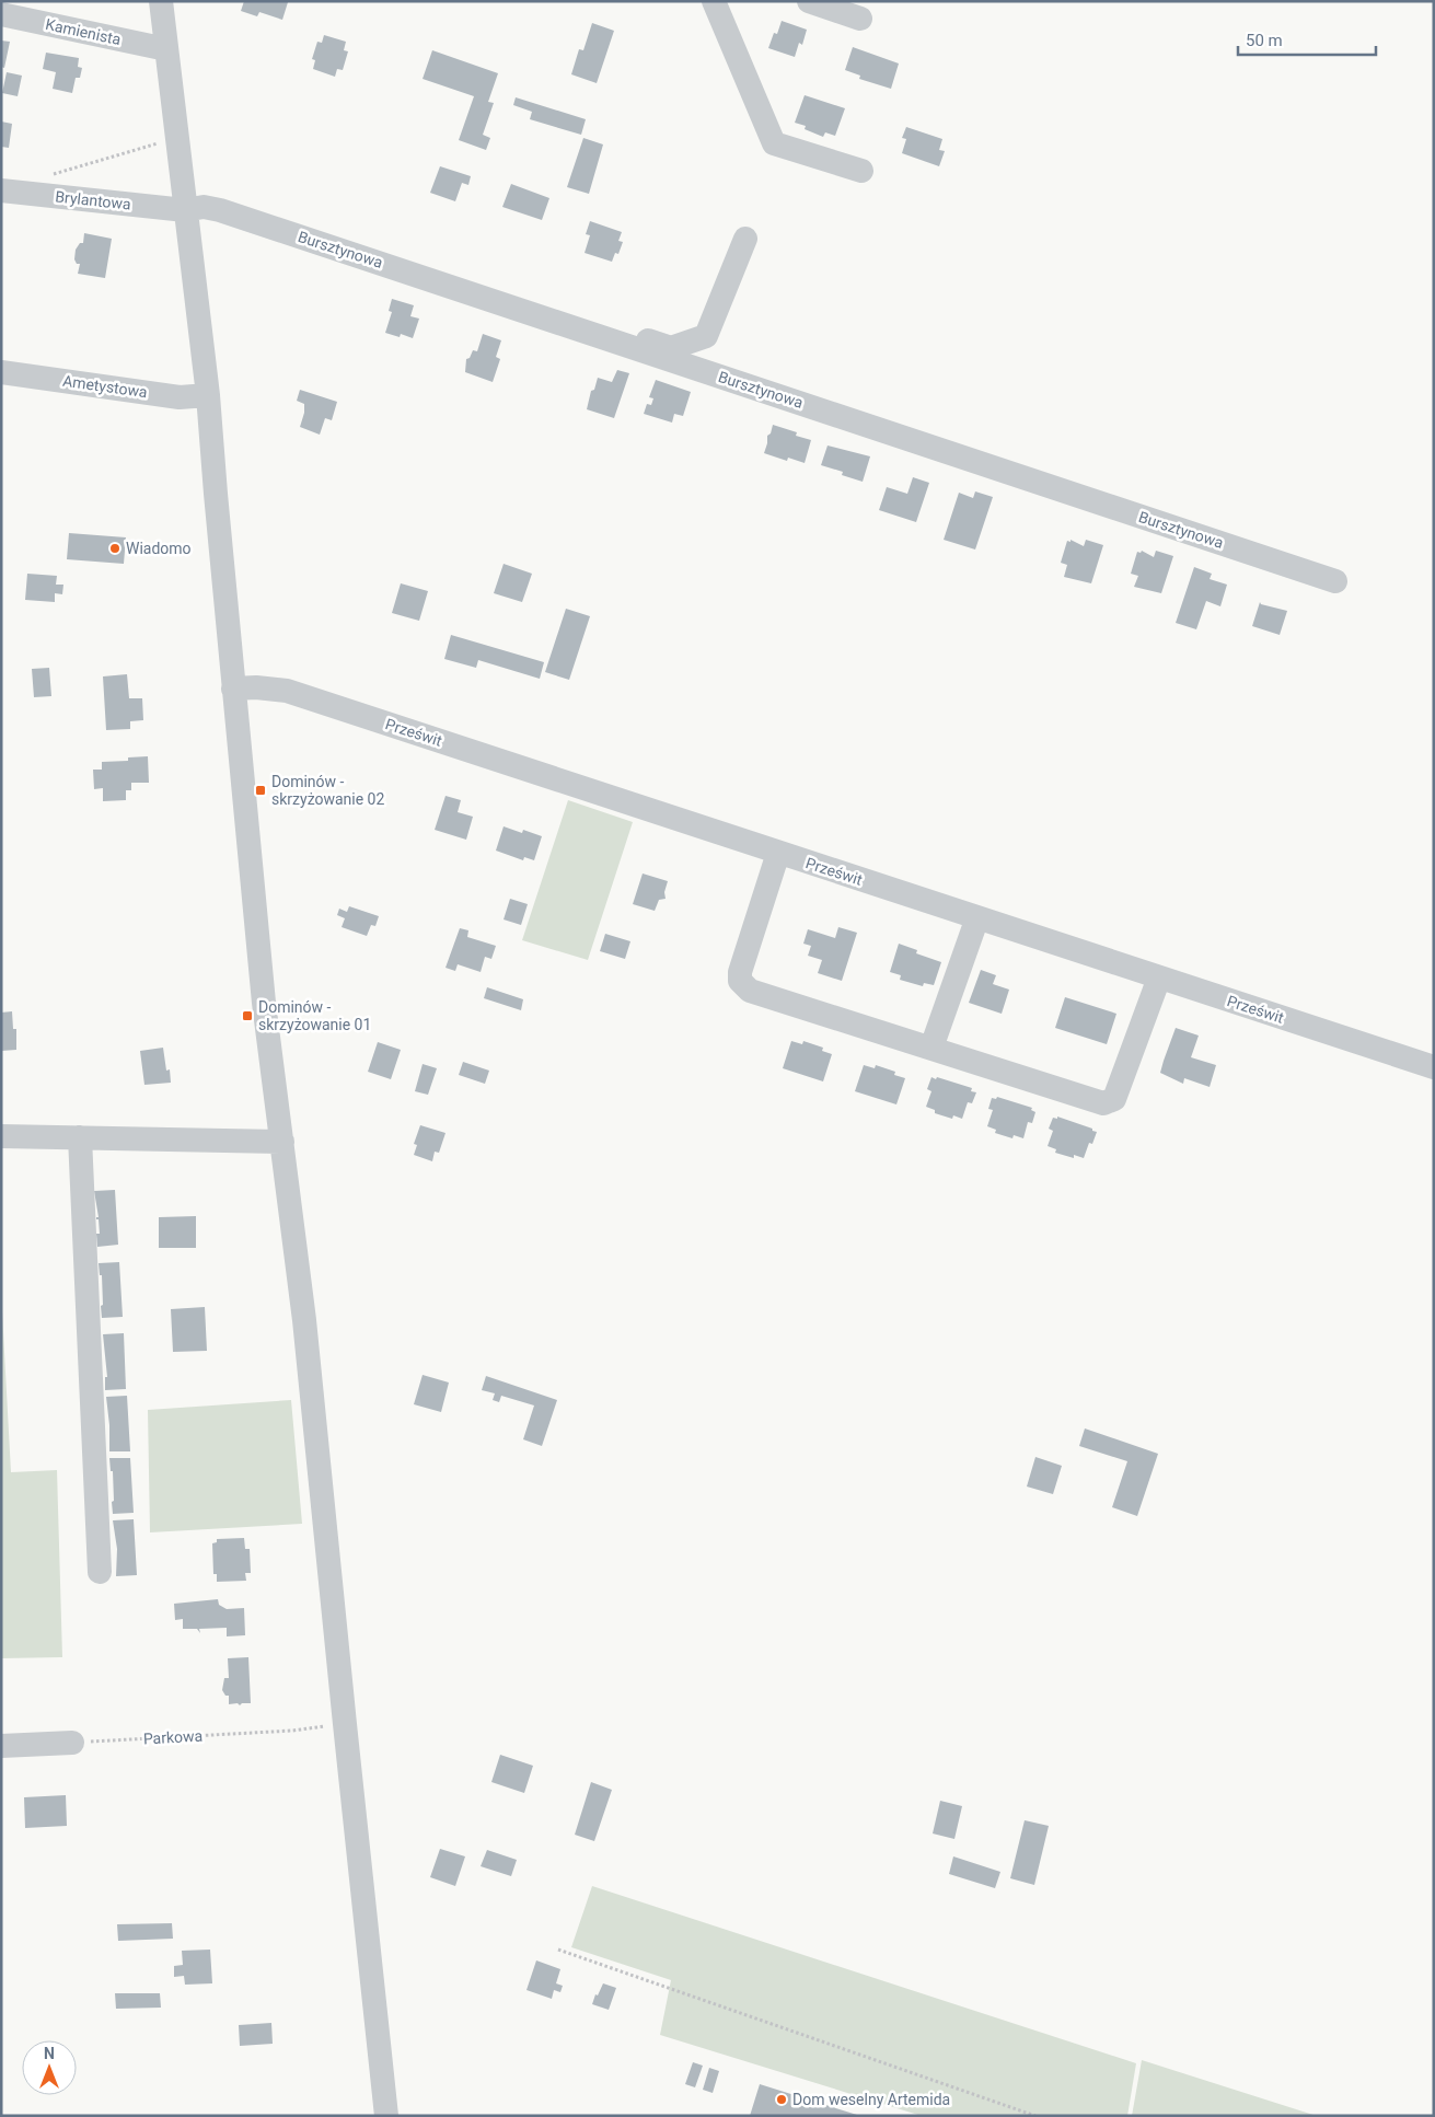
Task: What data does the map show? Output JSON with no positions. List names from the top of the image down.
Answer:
{
  "streets": {
    "street": [
      "Kamienista",
      "Brylantowa",
      "Bursztynowa",
      "Ametystowa",
      "Prześwit"
    ],
    "path": ["Parkowa"]
  },
  "crossings": [
    ["Brylantowa", "Bursztynowa"]
  ],
  "places": {
    "other": ["Wiadomo", "Dom weselny Artemida"],
    "transit": ["Dominów - skrzyżowanie 02", "Dominów - skrzyżowanie 01"]
  },
  "scale_bar": "50 m",
  "north": "top"
}
